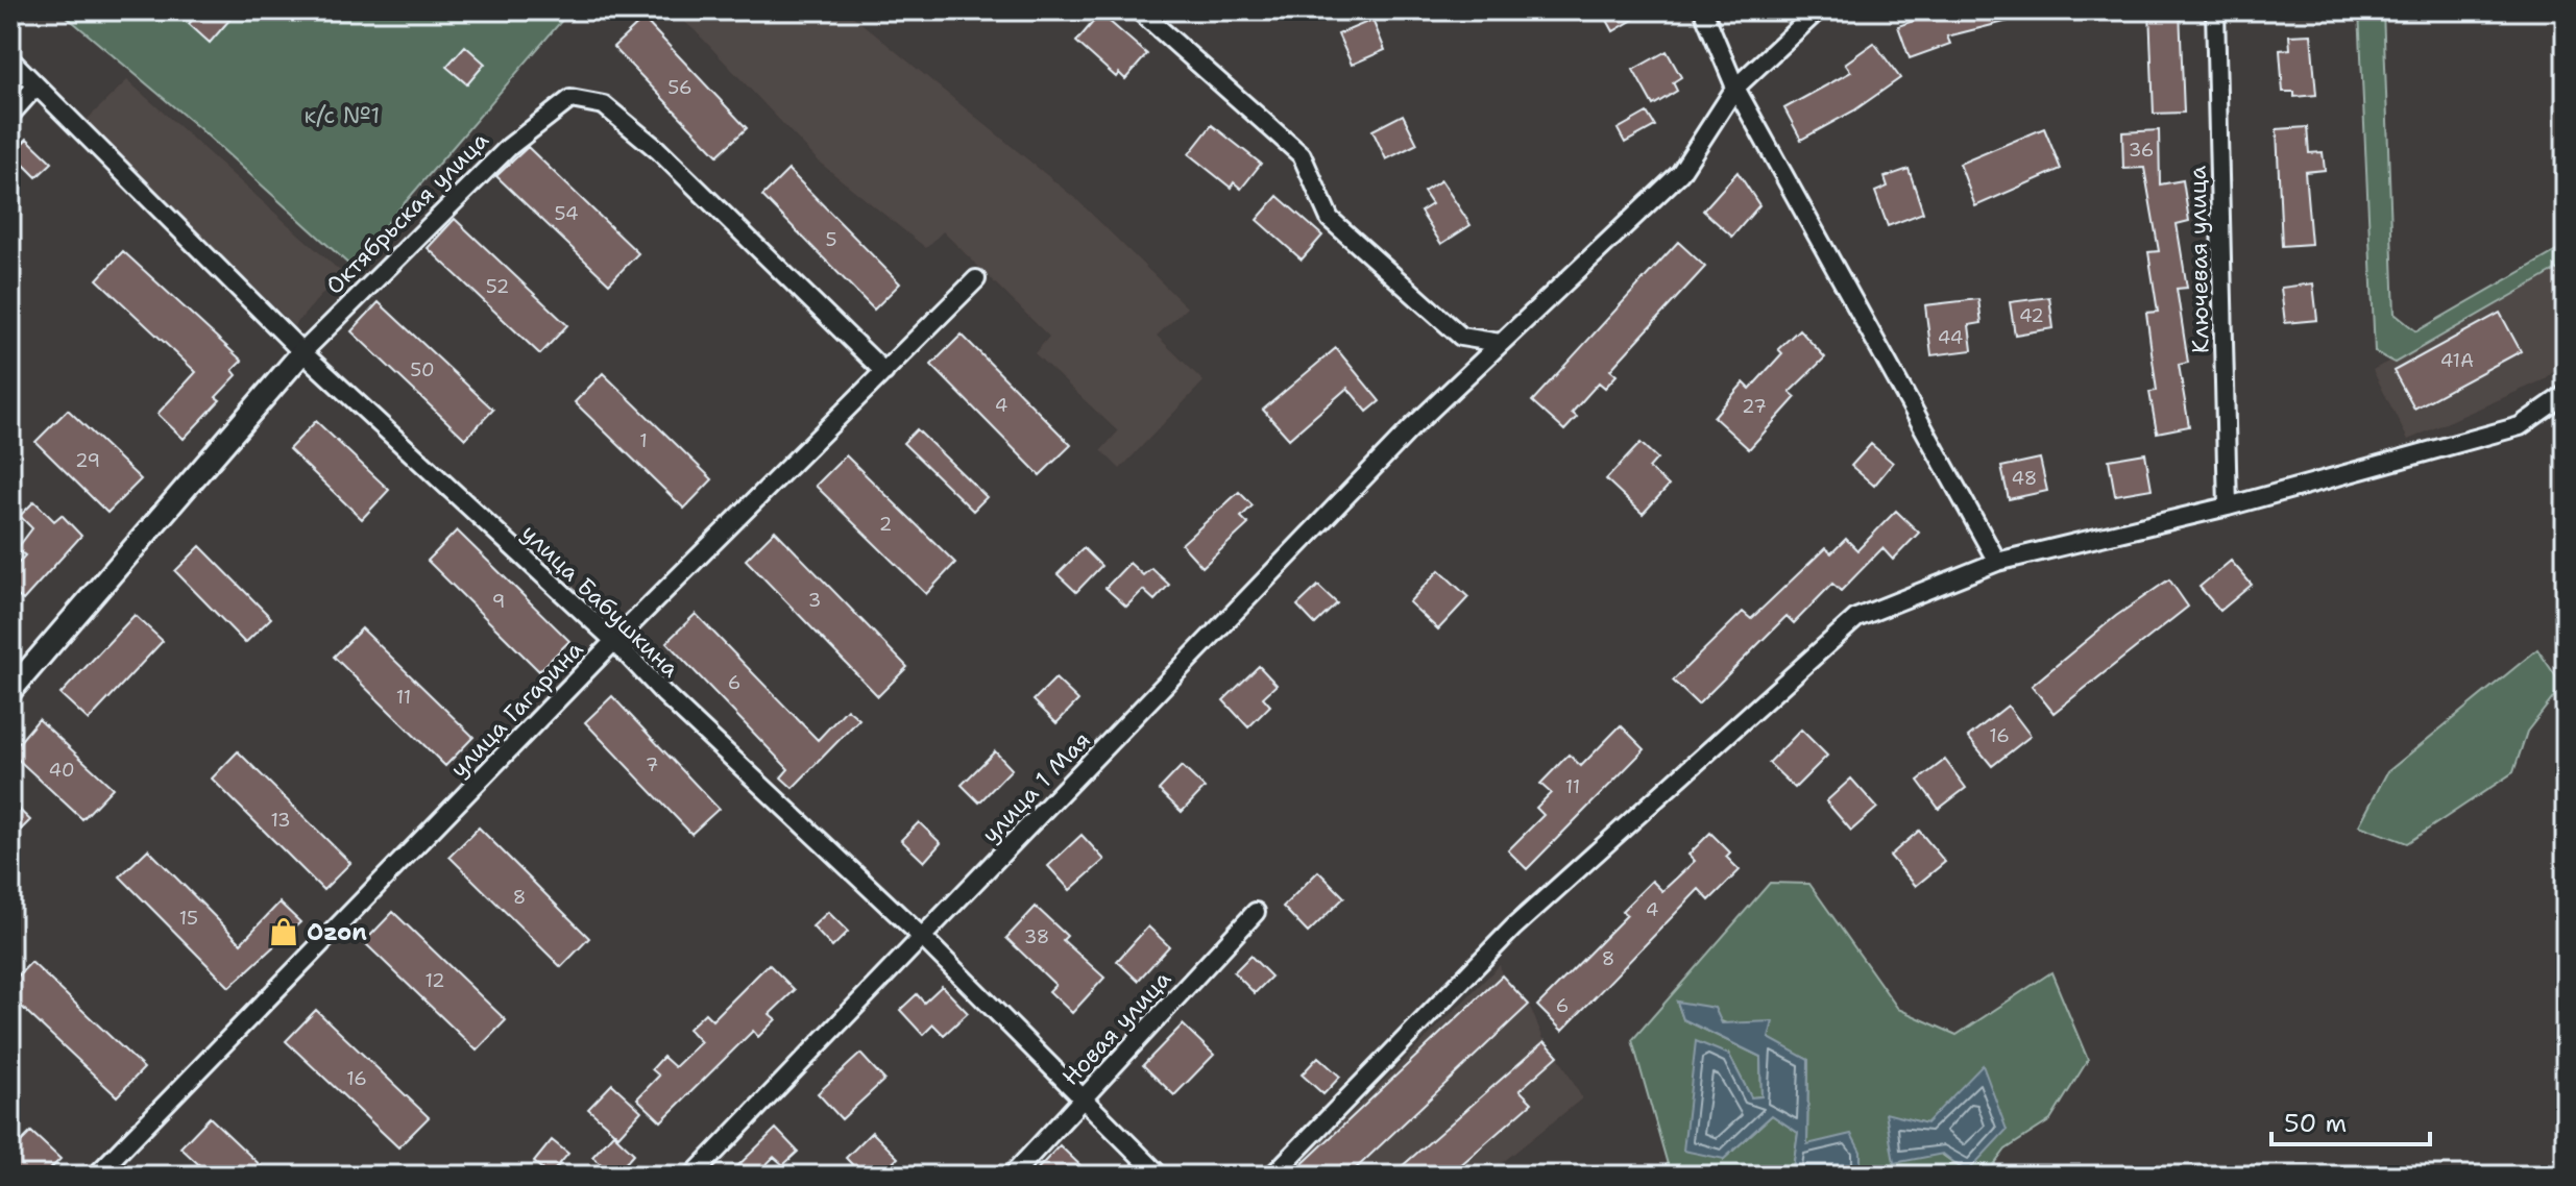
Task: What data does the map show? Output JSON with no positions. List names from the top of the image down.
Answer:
{
  "streets": {
    "street": [
      "Октябрьская улица",
      "Ключевая улица",
      "улица Бабушкина",
      "улица Гагарина",
      "улица 1 Мая",
      "Новая улица"
    ]
  },
  "crossings": [
    ["Октябрьская улица", "улица Бабушкина"],
    ["Октябрьская улица", "улица Гагарина"],
    ["улица Бабушкина", "улица Гагарина"],
    ["улица Бабушкина", "улица 1 Мая"],
    ["улица Бабушкина", "Новая улица"]
  ],
  "parks": ["к/с №1"],
  "places": {
    "shop": ["Ozon"]
  },
  "house_numbers": [
    "56",
    "36",
    "54",
    "5",
    "52",
    "42",
    "44",
    "41А",
    "50",
    "4",
    "27",
    "1",
    "29",
    "48",
    "2",
    "3",
    "9",
    "6",
    "11",
    "16",
    "7",
    "40",
    "11",
    "13",
    "8",
    "4",
    "15",
    "38",
    "8",
    "12",
    "6",
    "16"
  ],
  "scale_bar": "50 m"
}
